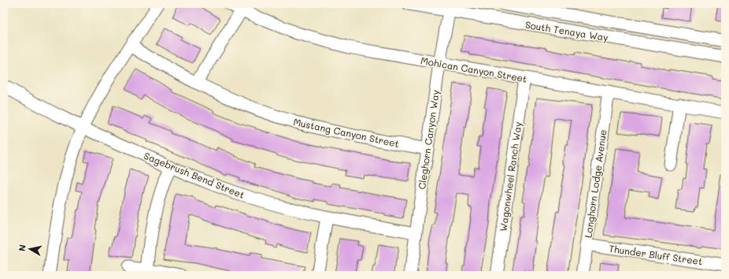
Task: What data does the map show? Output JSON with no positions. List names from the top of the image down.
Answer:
{
  "streets": {
    "street": [
      "South Tenaya Way",
      "Mohican Canyon Street",
      "Mustang Canyon Street",
      "Cleghorn Canyon Way",
      "Sagebrush Bend Street",
      "Wagonwheel Ranch Way",
      "Longhorn Lodge Avenue",
      "Thunder Bluff Street"
    ]
  },
  "crossings": [
    ["South Tenaya Way", "Cleghorn Canyon Way"],
    ["Mohican Canyon Street", "Cleghorn Canyon Way"],
    ["Mohican Canyon Street", "Wagonwheel Ranch Way"],
    ["Mohican Canyon Street", "Longhorn Lodge Avenue"],
    ["Mustang Canyon Street", "Cleghorn Canyon Way"],
    ["Cleghorn Canyon Way", "Sagebrush Bend Street"],
    ["Longhorn Lodge Avenue", "Thunder Bluff Street"]
  ],
  "north": "left"
}
